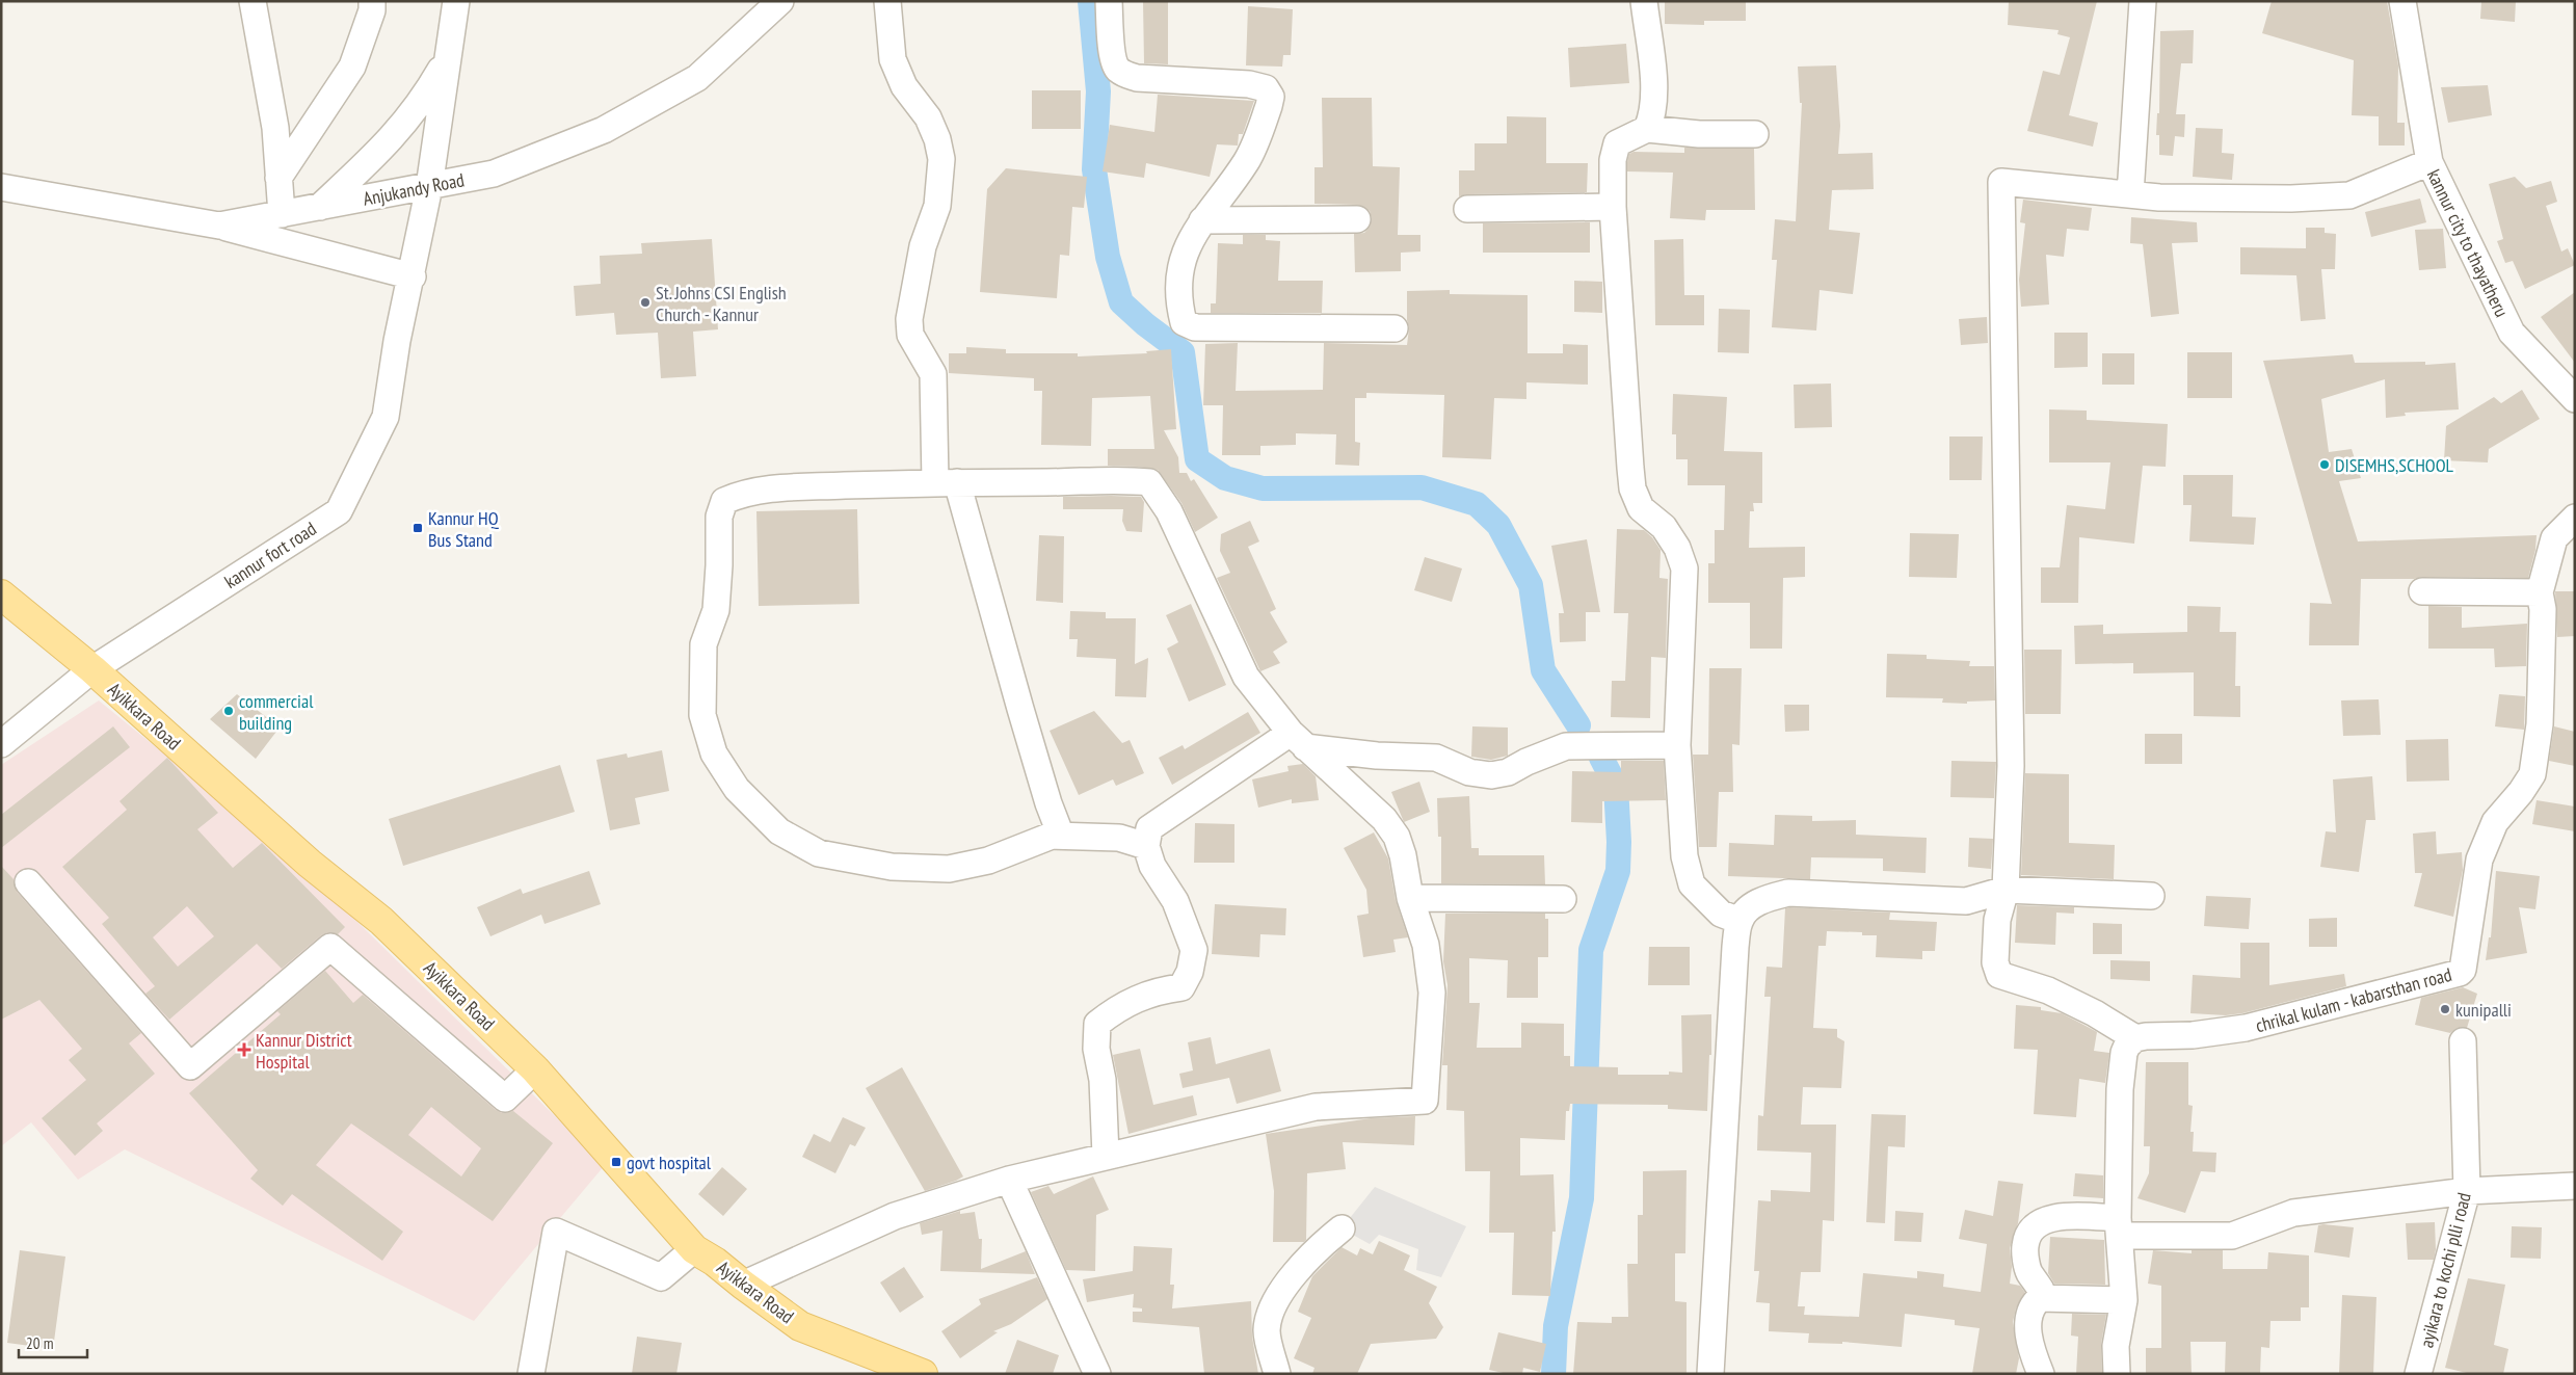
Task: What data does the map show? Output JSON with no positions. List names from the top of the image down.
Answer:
{
  "streets": {
    "main road": ["Ayikkara Road"],
    "street": [
      "Anjukandy Road",
      "kannur city to thayatheru",
      "kannur fort road",
      "chrikal kulam - kabarsthan road",
      "ayikara to kochi plli road"
    ]
  },
  "crossings": [
    ["Anjukandy Road", "kannur fort road"],
    ["kannur fort road", "Ayikkara Road"]
  ],
  "places": {
    "other": [
      "St. Johns CSI English Church - Kannur",
      "DISEMHS,SCHOOL",
      "commercial building",
      "kunipalli"
    ],
    "transit": ["Kannur HQ Bus Stand", "govt hospital"],
    "health": ["Kannur District Hospital"]
  },
  "scale_bar": "20 m"
}
